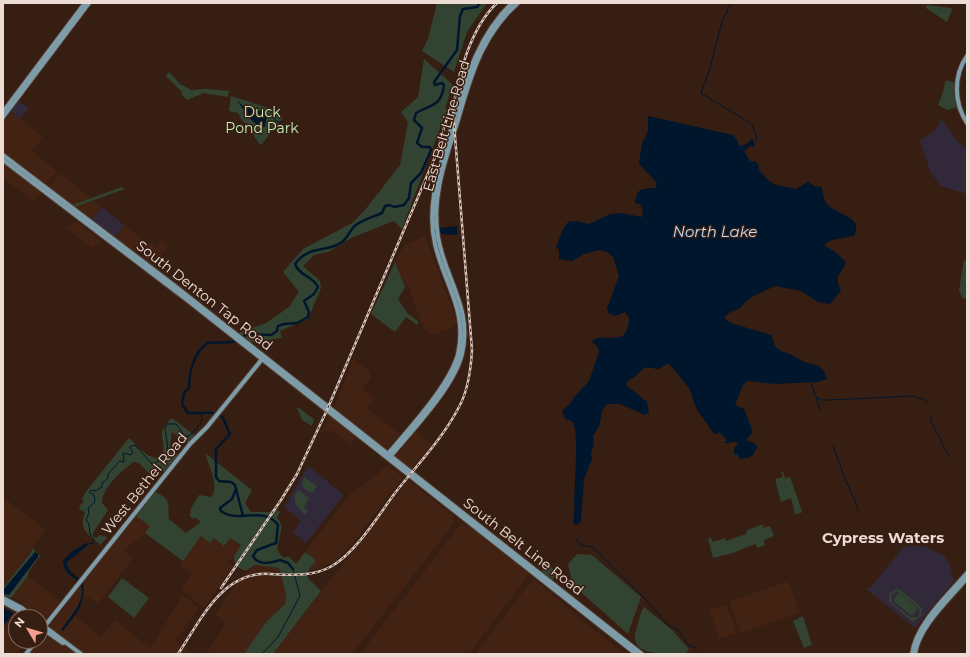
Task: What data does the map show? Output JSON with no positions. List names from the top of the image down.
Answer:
{
  "streets": {
    "main road": [
      "East Belt Line Road",
      "South Denton Tap Road",
      "West Bethel Road",
      "South Belt Line Road"
    ]
  },
  "crossings": [
    ["East Belt Line Road", "South Denton Tap Road"],
    ["East Belt Line Road", "South Belt Line Road"],
    ["South Denton Tap Road", "West Bethel Road"],
    ["South Denton Tap Road", "South Belt Line Road"]
  ],
  "districts": ["Cypress Waters"],
  "water": ["North Lake"],
  "parks": ["Duck Pond Park"],
  "north": "top left"
}
